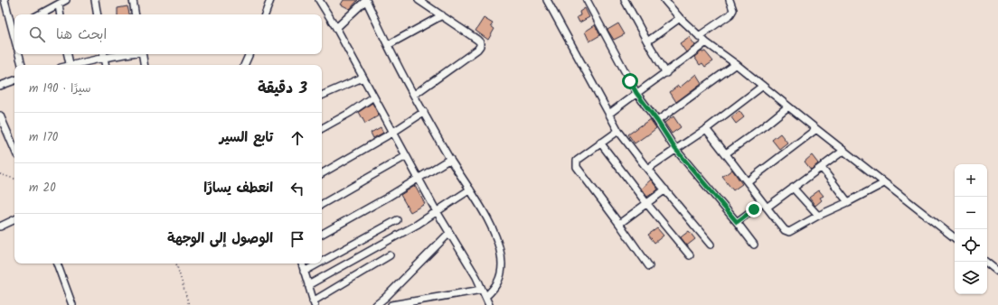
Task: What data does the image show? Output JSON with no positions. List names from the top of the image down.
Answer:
{
  "page": {
    "search": "ابحث هنا",
    "heading": ["3 دقيقة", "سيرًا · 190 m"],
    "list": [
      ["تابع السير", "170 m"],
      ["انعطف يسارًا", "20 m"],
      "الوصول إلى الوجهة"
    ],
    "map_buttons": ["+", "−"]
  }
}
